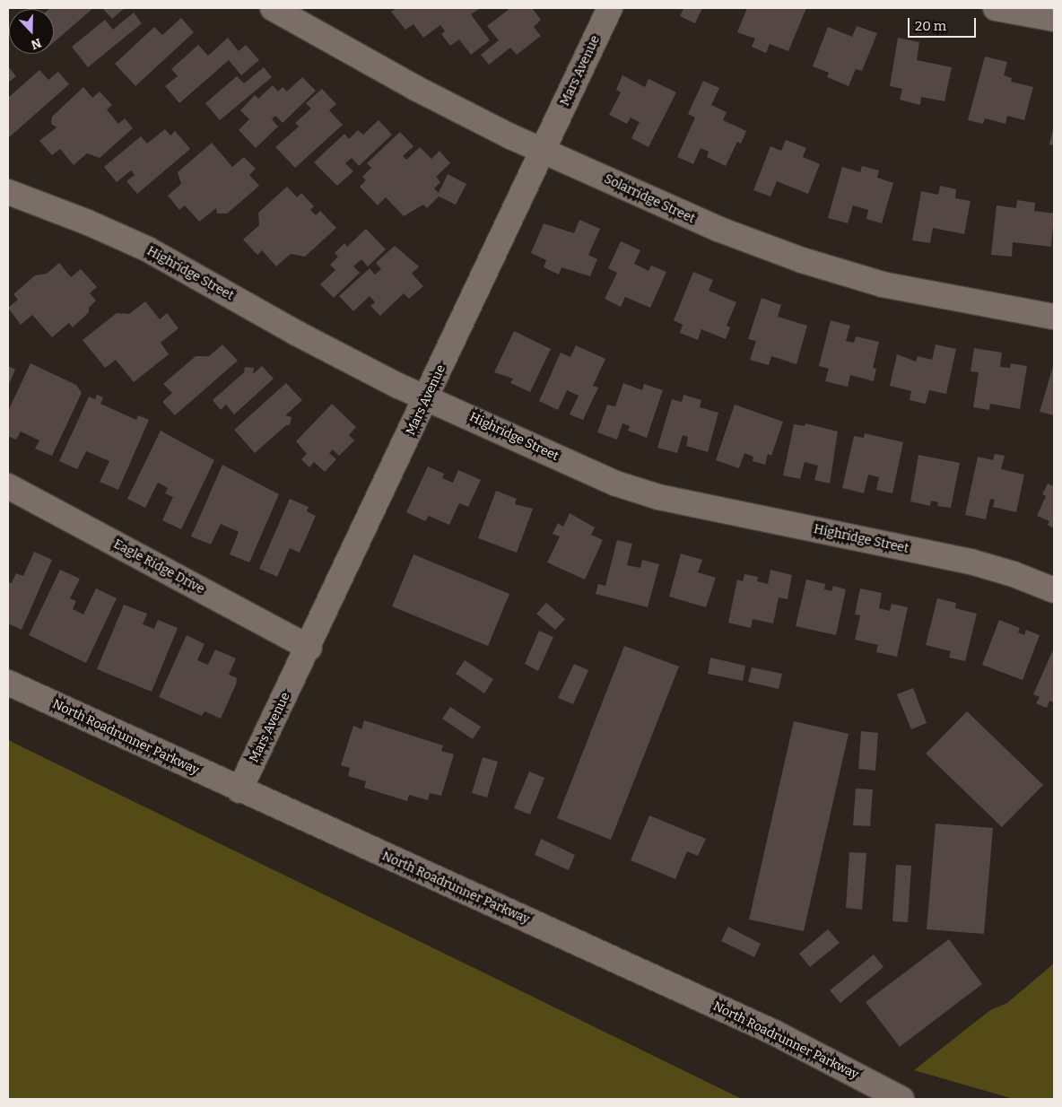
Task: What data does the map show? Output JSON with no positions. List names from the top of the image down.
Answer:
{
  "streets": {
    "street": [
      "Mars Avenue",
      "Solarridge Street",
      "Highridge Street",
      "Eagle Ridge Drive",
      "North Roadrunner Parkway"
    ]
  },
  "crossings": [
    ["Mars Avenue", "Solarridge Street"],
    ["Mars Avenue", "Highridge Street"],
    ["Mars Avenue", "Eagle Ridge Drive"],
    ["Mars Avenue", "North Roadrunner Parkway"]
  ],
  "scale_bar": "20 m",
  "north": "bottom"
}
